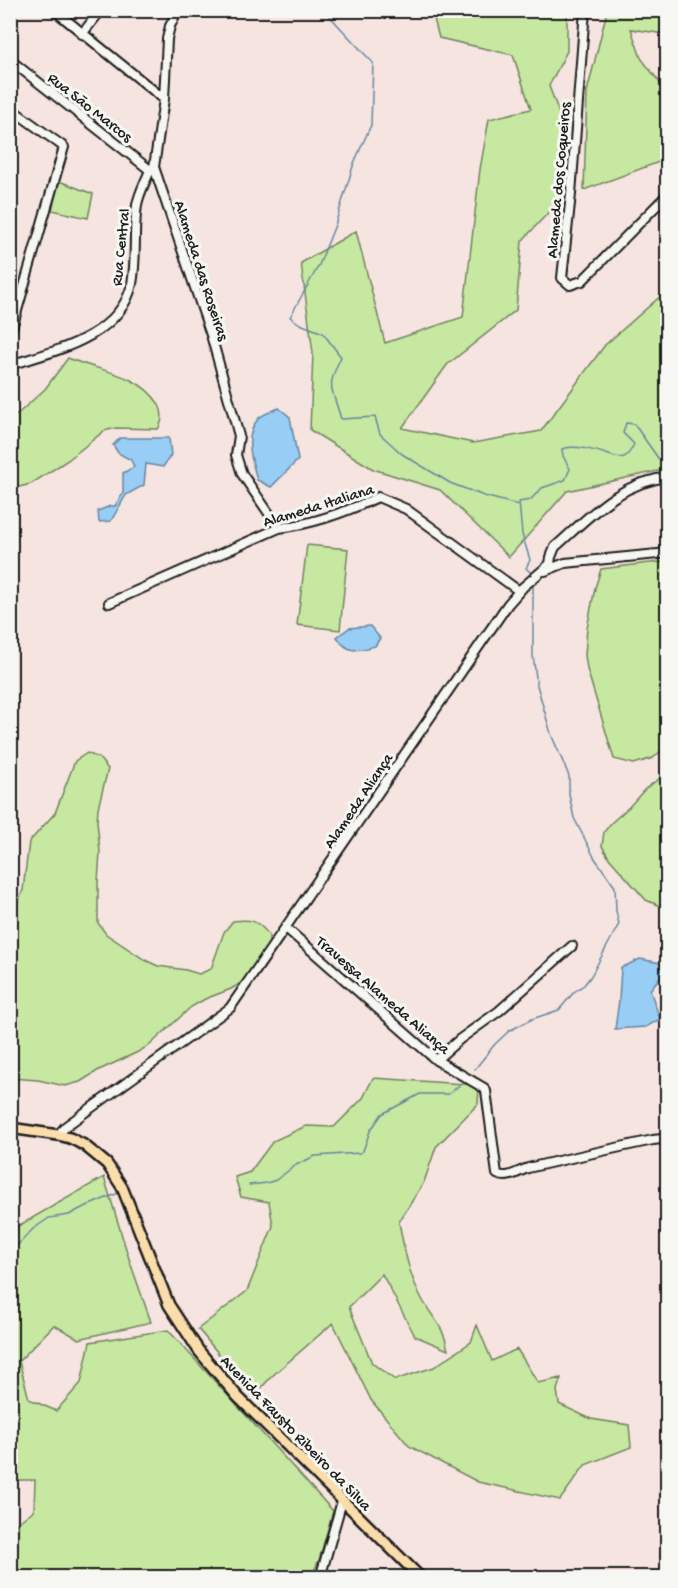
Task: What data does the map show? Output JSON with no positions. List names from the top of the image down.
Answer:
{
  "streets": {
    "main road": ["Avenida Fausto Ribeiro da Silva"],
    "street": [
      "Rua São Marcos",
      "Alameda dos Coqueiros",
      "Rua Central",
      "Alameda das Roseiras",
      "Alameda Italiana",
      "Alameda Aliança",
      "Travessa Alameda Aliança"
    ]
  },
  "crossings": [
    ["Rua São Marcos", "Rua Central"],
    ["Rua São Marcos", "Alameda das Roseiras"],
    ["Rua Central", "Alameda das Roseiras"],
    ["Alameda das Roseiras", "Alameda Italiana"],
    ["Alameda Italiana", "Alameda Aliança"],
    ["Alameda Aliança", "Travessa Alameda Aliança"],
    ["Alameda Aliança", "Avenida Fausto Ribeiro da Silva"]
  ]
}
